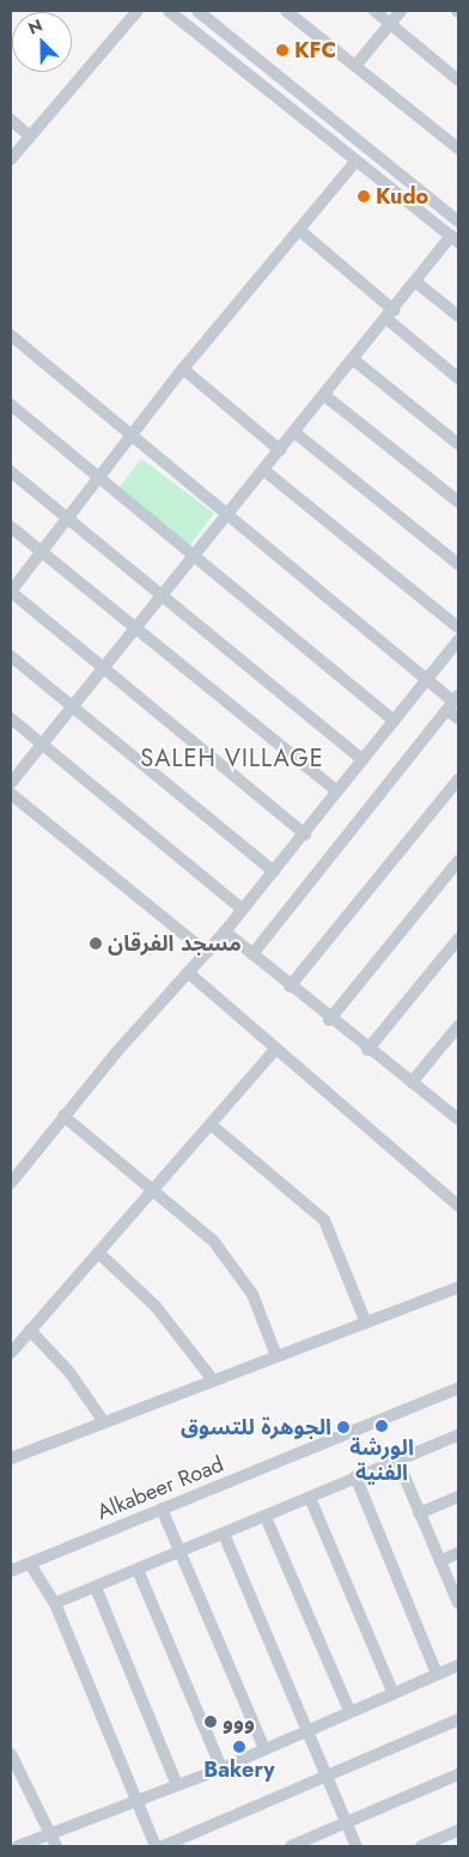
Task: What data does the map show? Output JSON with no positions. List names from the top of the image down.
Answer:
{
  "streets": {
    "street": ["Alkabeer Road"]
  },
  "districts": ["SALEH VILLAGE"],
  "places": [
    "KFC",
    "Kudo",
    "مسجد الفرقان",
    "الورشة الفنية",
    "الجوهرة للتسوق",
    "ووو",
    "Bakery"
  ],
  "north": "top left"
}
